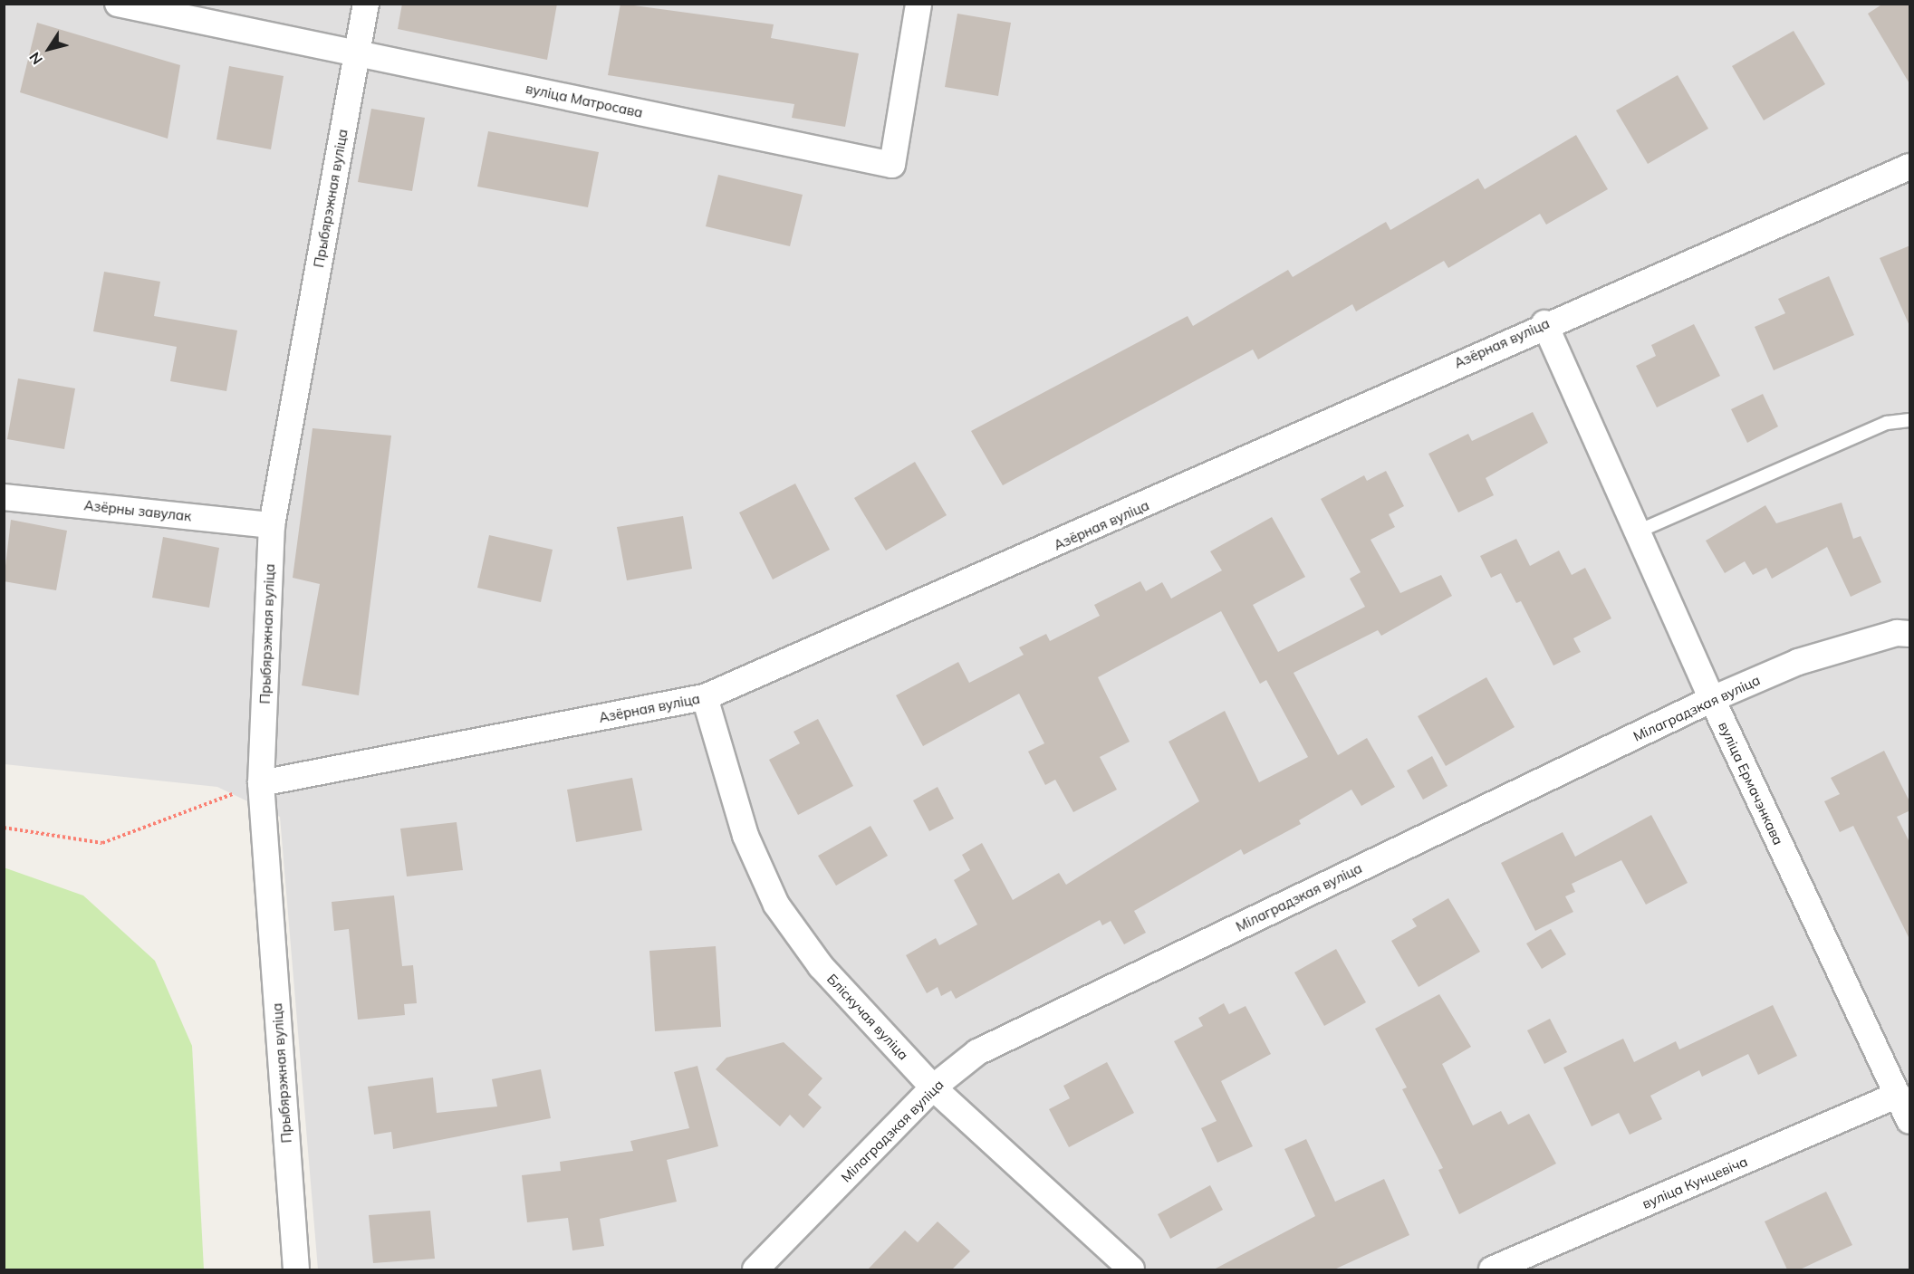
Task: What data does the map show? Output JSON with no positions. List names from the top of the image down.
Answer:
{
  "streets": {
    "street": [
      "вуліца Матросава",
      "Прыбярэжная вуліца",
      "Азёрная вуліца",
      "Азёрны завулак",
      "Мілаградзкая вуліца",
      "вуліца Ермачэнкава",
      "Бліскучая вуліца",
      "вуліца Кунцевіча"
    ]
  },
  "crossings": [
    ["вуліца Матросава", "Прыбярэжная вуліца"],
    ["Прыбярэжная вуліца", "Азёрная вуліца"],
    ["Прыбярэжная вуліца", "Азёрны завулак"],
    ["Азёрная вуліца", "вуліца Ермачэнкава"],
    ["Азёрная вуліца", "Бліскучая вуліца"],
    ["Мілаградзкая вуліца", "вуліца Ермачэнкава"],
    ["Мілаградзкая вуліца", "Бліскучая вуліца"],
    ["вуліца Ермачэнкава", "вуліца Кунцевіча"]
  ],
  "north": "bottom left"
}
